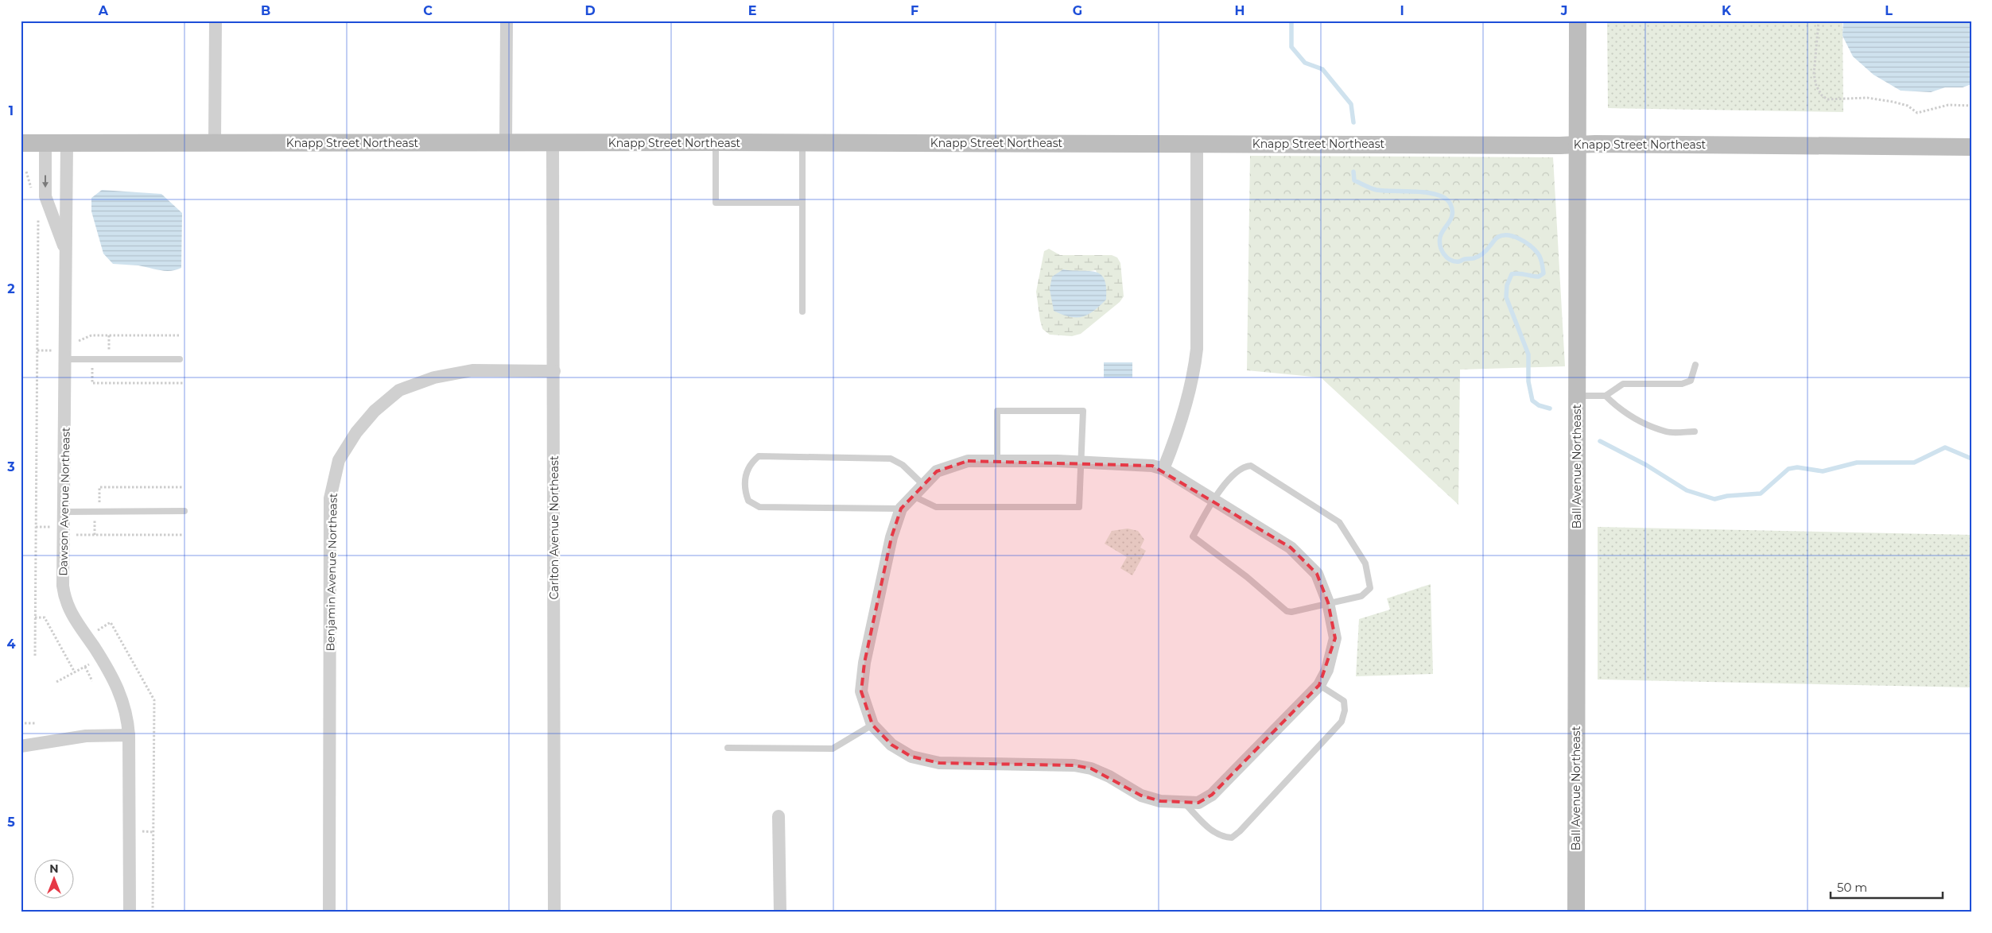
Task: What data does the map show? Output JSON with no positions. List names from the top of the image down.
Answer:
{
  "streets": {
    "main road": ["Knapp Street Northeast", "Ball Avenue Northeast"],
    "street": ["Dawson Avenue Northeast", "Carlton Avenue Northeast", "Benjamin Avenue Northeast"]
  },
  "crossings": [
    ["Knapp Street Northeast", "Ball Avenue Northeast"],
    ["Knapp Street Northeast", "Dawson Avenue Northeast"],
    ["Knapp Street Northeast", "Carlton Avenue Northeast"],
    ["Carlton Avenue Northeast", "Benjamin Avenue Northeast"]
  ],
  "scale_bar": "50 m",
  "north": "top",
  "grid": {
    "columns": [
      "A",
      "B",
      "C",
      "D",
      "E",
      "F",
      "G",
      "H",
      "I",
      "J",
      "K",
      "L"
    ],
    "rows": [
      "1",
      "2",
      "3",
      "4",
      "5"
    ]
  }
}
